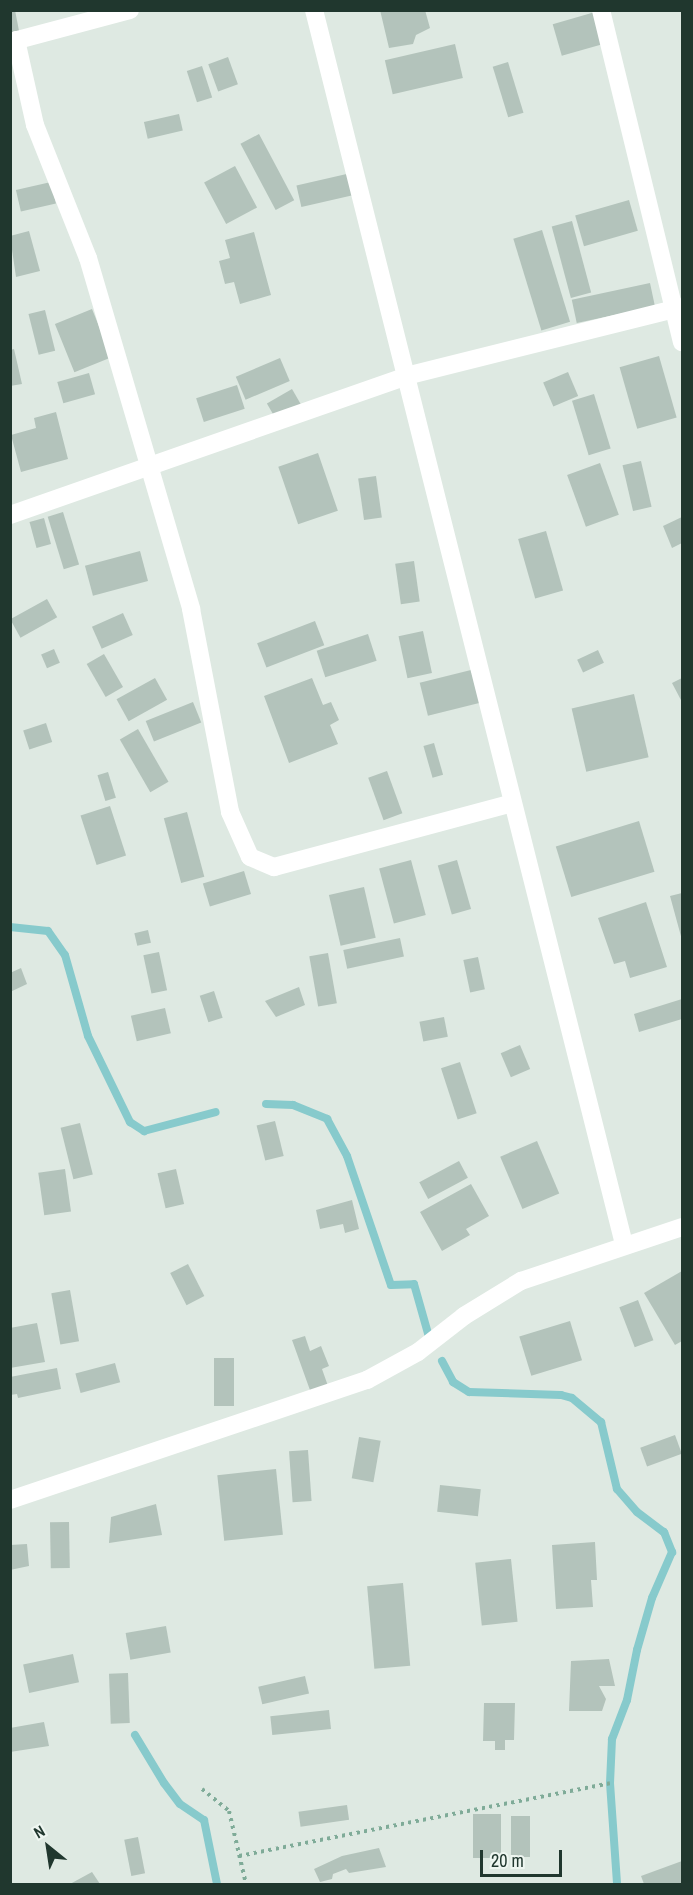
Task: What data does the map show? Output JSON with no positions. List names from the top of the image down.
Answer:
{
  "scale_bar": "20 m",
  "north": "top left"
}
